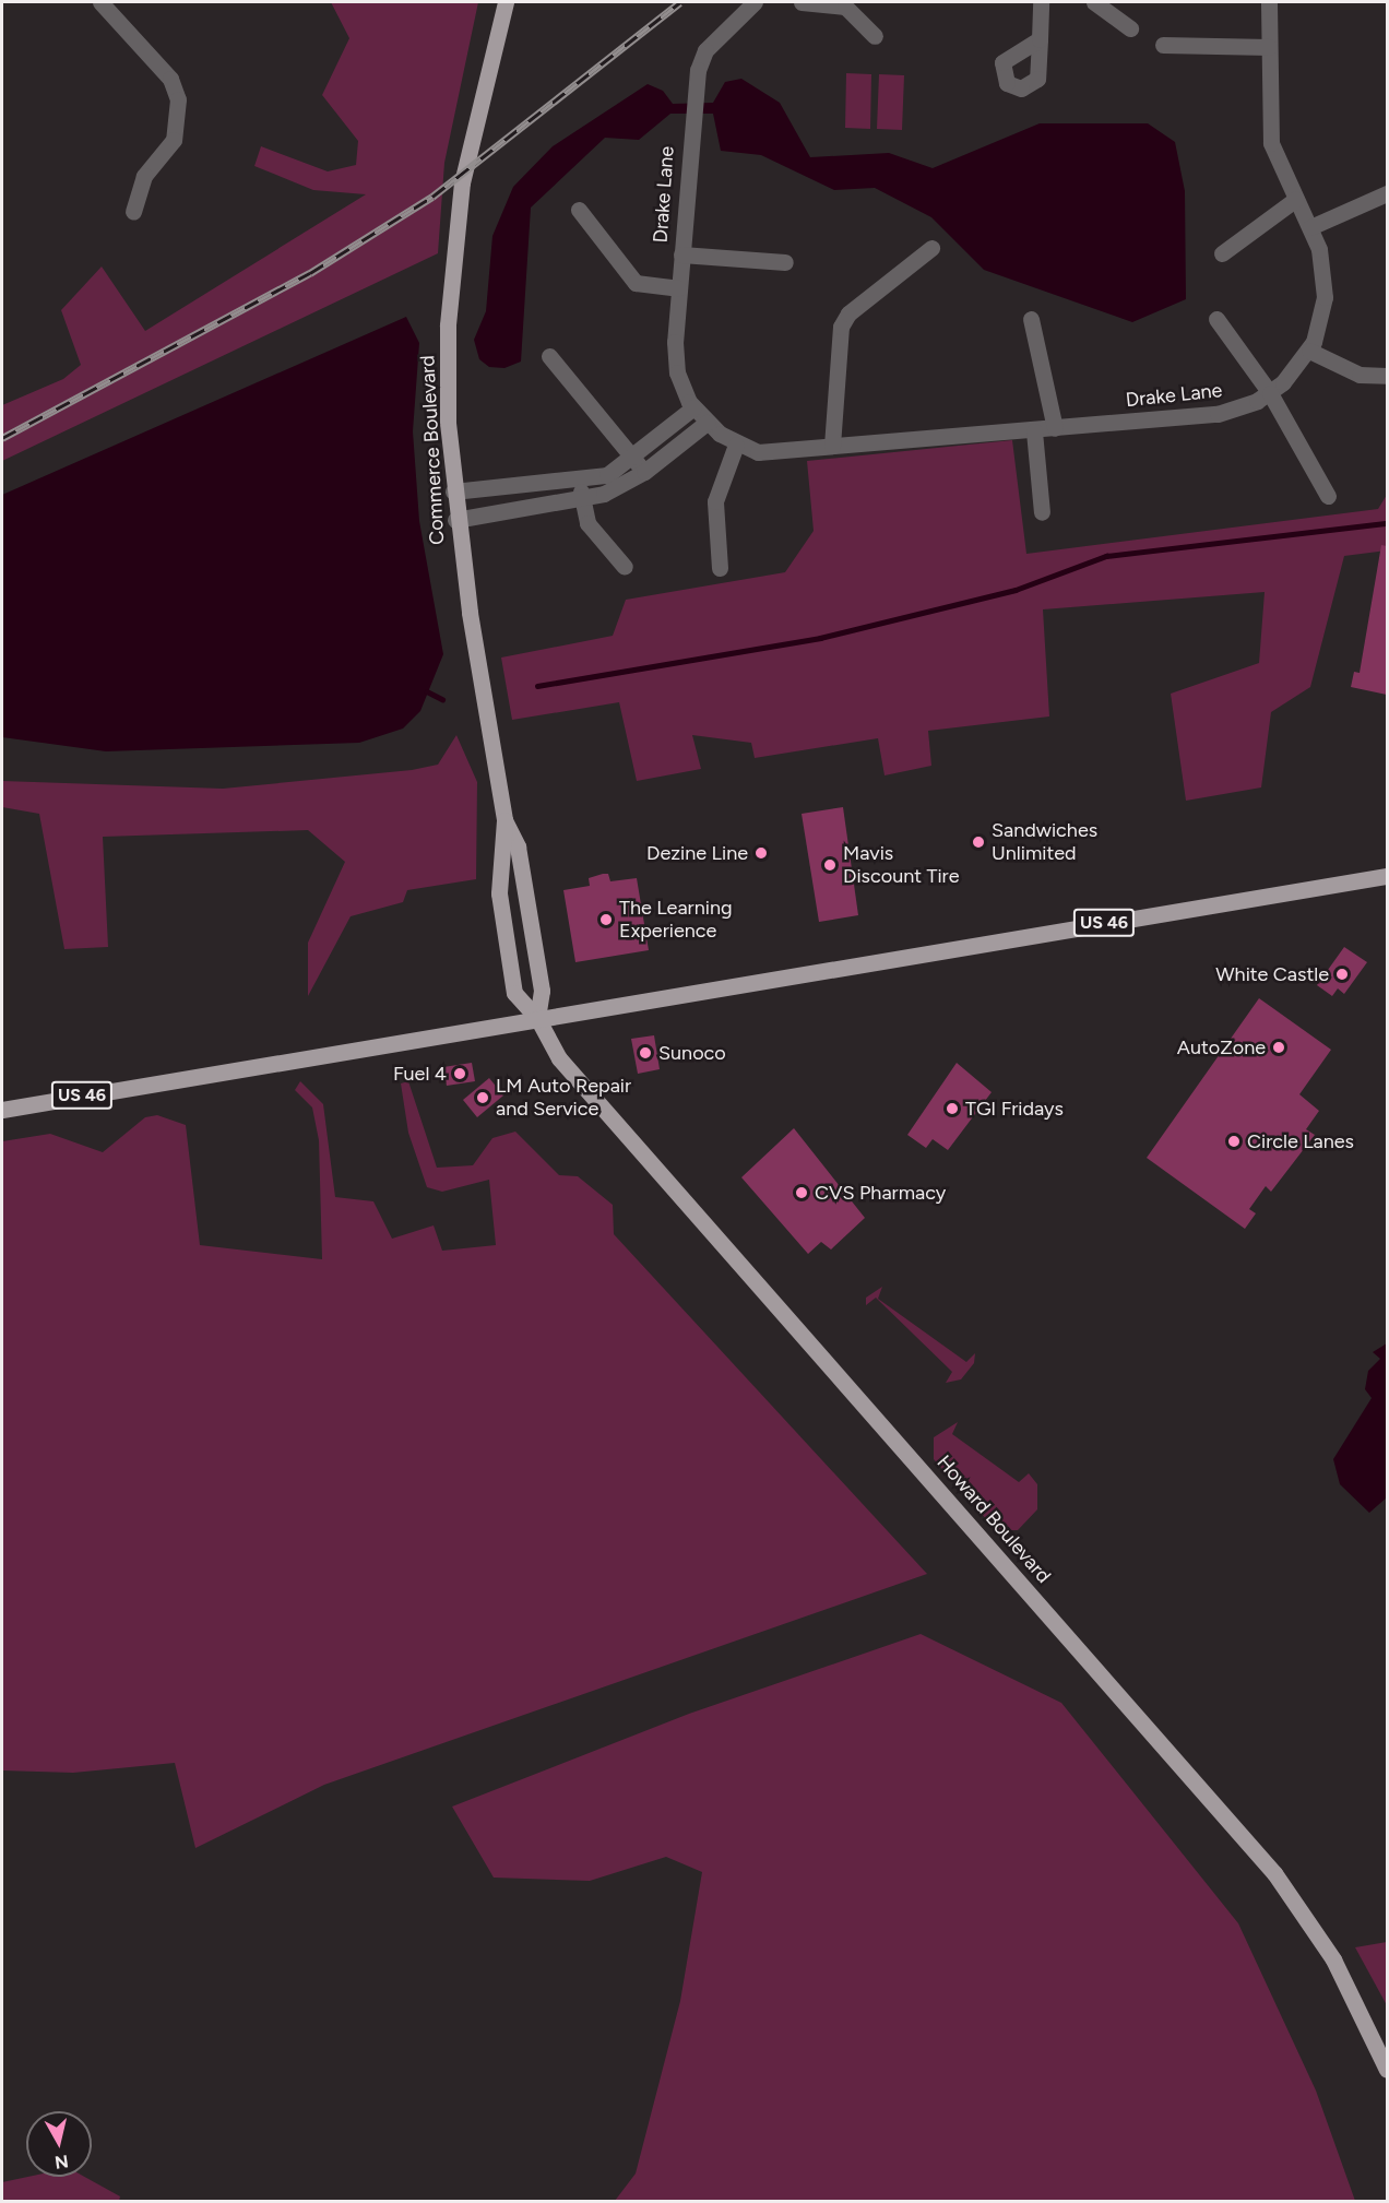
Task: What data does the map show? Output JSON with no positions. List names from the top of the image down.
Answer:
{
  "streets": {
    "main road": ["Commerce Boulevard", "US 46", "Howard Boulevard"],
    "street": ["Drake Lane"]
  },
  "crossings": [
    ["Commerce Boulevard", "US 46"],
    ["Commerce Boulevard", "Howard Boulevard"],
    ["US 46", "Howard Boulevard"]
  ],
  "places": [
    "Sandwiches Unlimited",
    "Dezine Line",
    "Mavis Discount Tire",
    "The Learning Experience",
    "White Castle",
    "AutoZone",
    "Sunoco",
    "Fuel 4",
    "LM Auto Repair and Service",
    "TGI Fridays",
    "Circle Lanes",
    "CVS Pharmacy"
  ],
  "north": "bottom"
}
